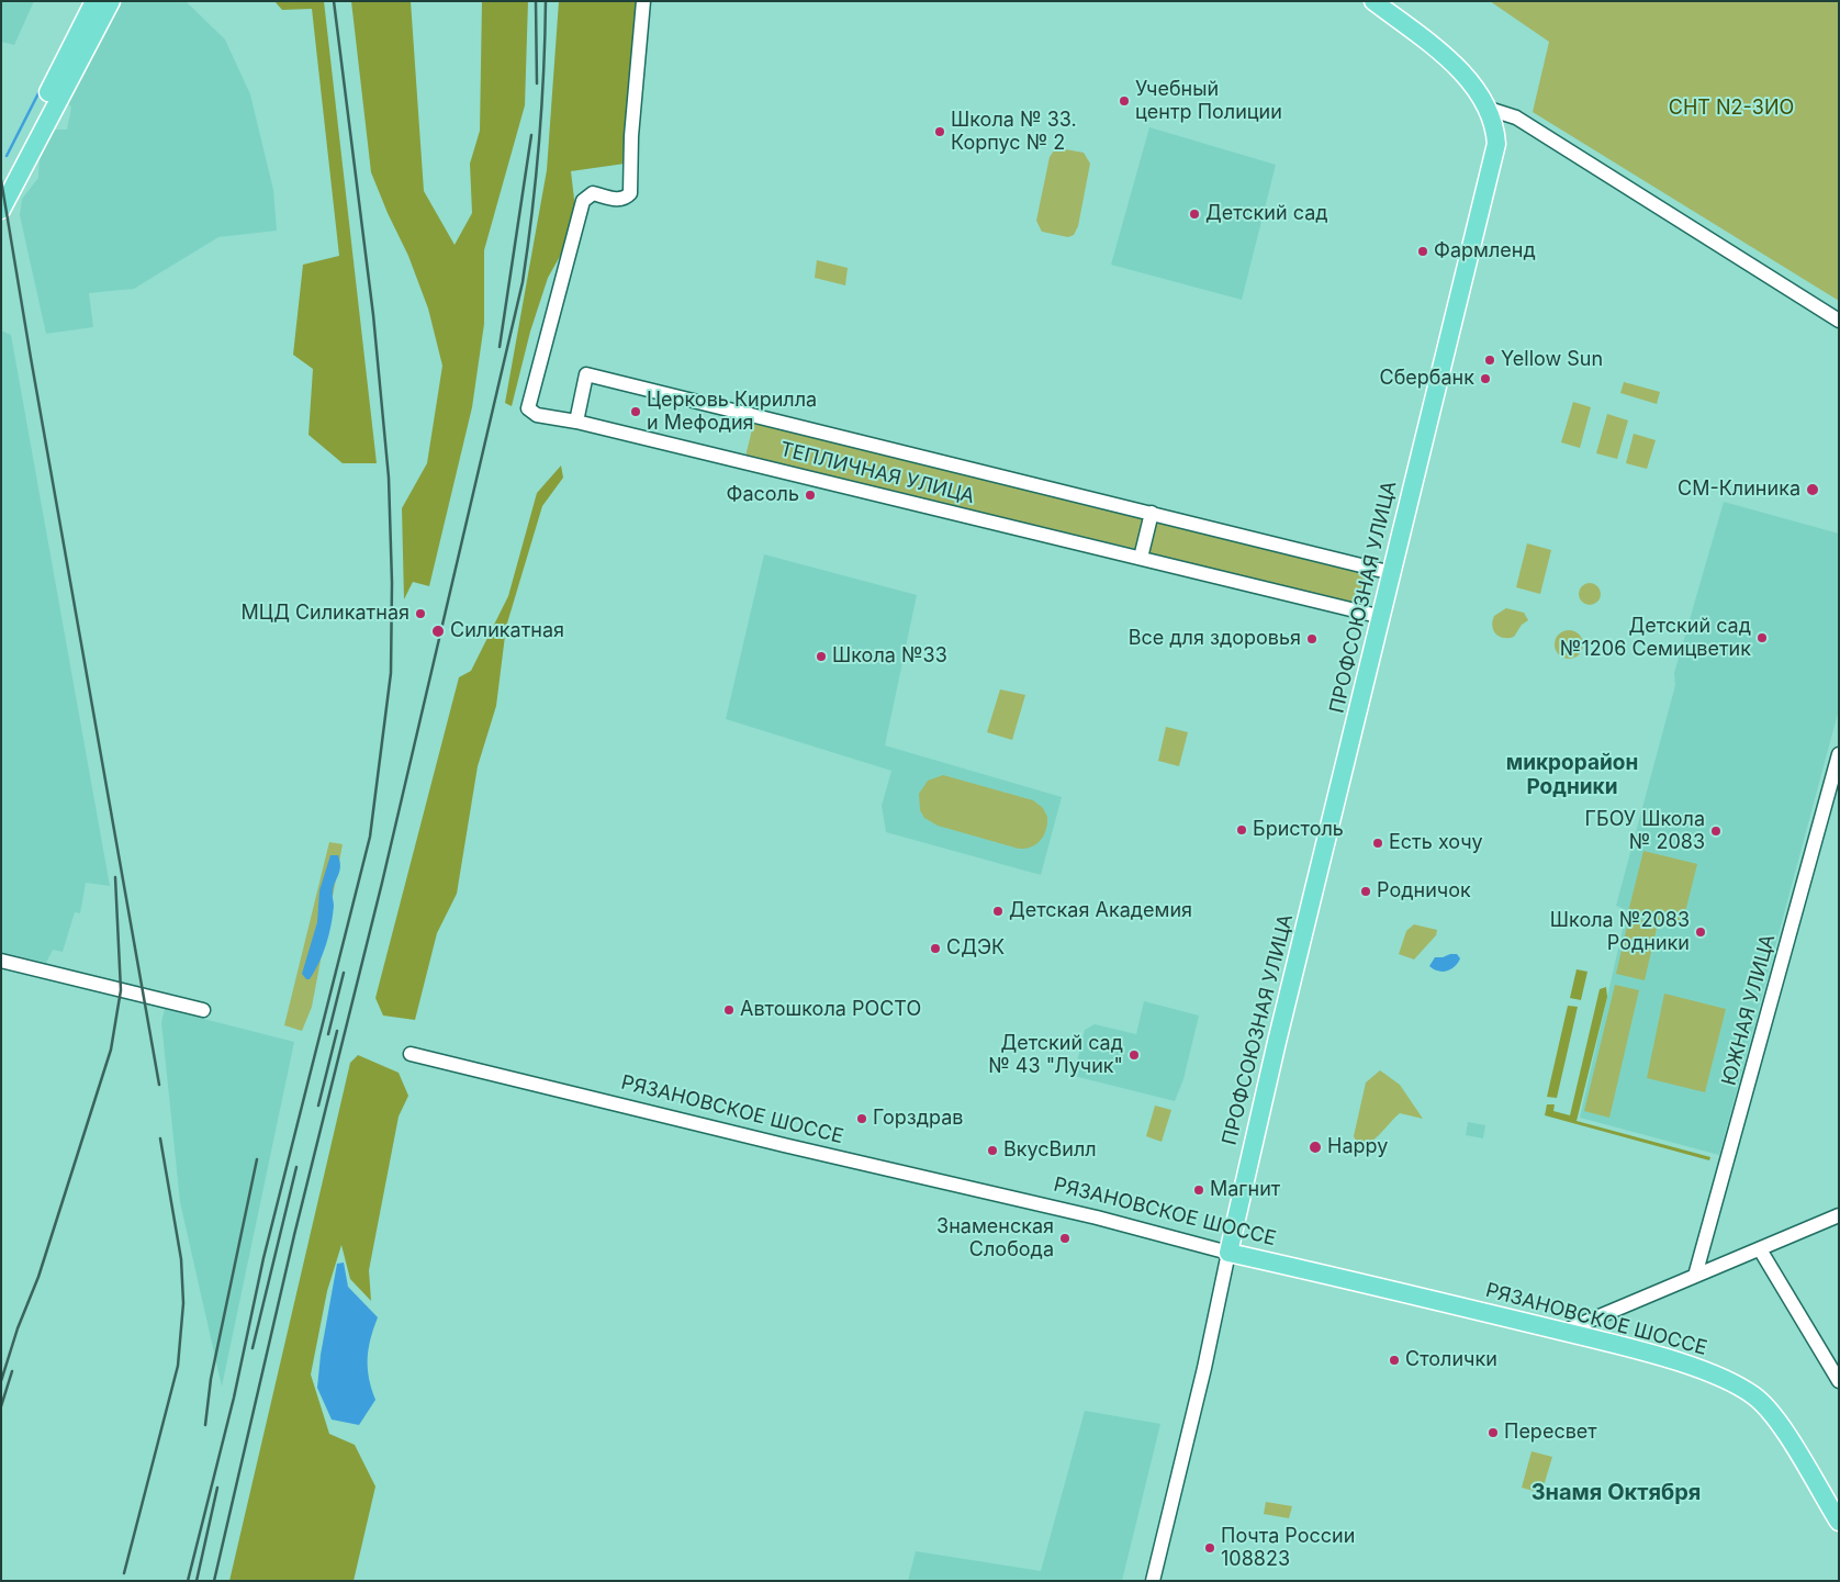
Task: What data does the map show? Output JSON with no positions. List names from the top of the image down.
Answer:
{
  "streets": {
    "main road": ["ПРОФСОЮЗНАЯ УЛИЦА", "РЯЗАНОВСКОЕ ШОССЕ"],
    "street": ["ТЕПЛИЧНАЯ УЛИЦА", "ЮЖНАЯ УЛИЦА"]
  },
  "crossings": [
    ["ТЕПЛИЧНАЯ УЛИЦА", "ПРОФСОЮЗНАЯ УЛИЦА"],
    ["ПРОФСОЮЗНАЯ УЛИЦА", "РЯЗАНОВСКОЕ ШОССЕ"]
  ],
  "districts": ["микрорайон Родники", "Знамя Октября"],
  "parks": ["СНТ N2-ЗИО"],
  "places": [
    "Учебный центр Полиции",
    "Школа № 33. Корпус № 2",
    "Детский сад",
    "Фармленд",
    "Yellow Sun",
    "Сбербанк",
    "Церковь Кирилла и Мефодия",
    "СМ-Клиника",
    "Фасоль",
    "МЦД Силикатная",
    "Силикатная",
    "Детский сад №1206 Семицветик",
    "Все для здоровья",
    "Школа №33",
    "Бристоль",
    "ГБОУ Школа № 2083",
    "Есть хочу",
    "Родничок",
    "Детская Академия",
    "Школа №2083 Родники",
    "СДЭК",
    "Автошкола РОСТО",
    "Детский сад № 43 \"Лучик\"",
    "Горздрав",
    "Happy",
    "ВкусВилл",
    "Магнит",
    "Знаменская Слобода",
    "Столички",
    "Пересвет",
    "Почта России 108823"
  ]
}
